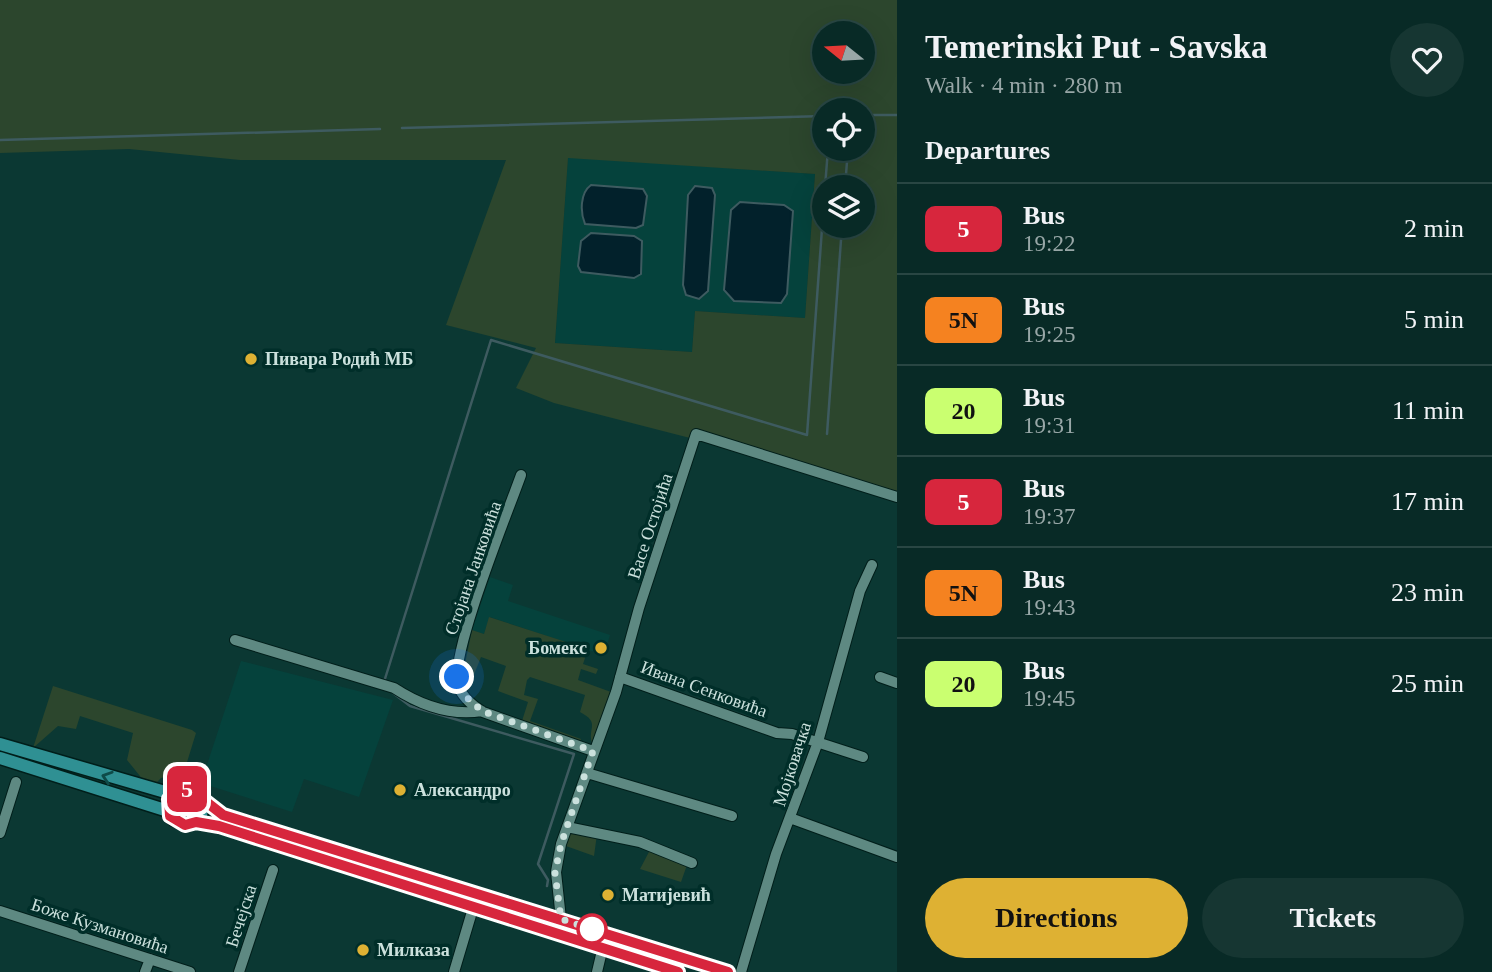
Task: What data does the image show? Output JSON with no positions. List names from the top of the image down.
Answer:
{
  "streets": {
    "street": [
      "Васе Остојића",
      "Стојана Јанковића",
      "Ивана Сенковића",
      "Мојковачка",
      "Бечејска",
      "Боже Кузмановића"
    ]
  },
  "crossings": [
    ["Васе Остојића", "Стојана Јанковића"],
    ["Васе Остојића", "Ивана Сенковића"],
    ["Ивана Сенковића", "Мојковачка"]
  ],
  "places": [
    "Пивара Родић МБ",
    "Бомекс",
    "Александро",
    "Матијевић",
    "Милказа"
  ],
  "lines": ["bus line 5"],
  "north": "left",
  "page": {
    "on_map": "5",
    "heading": [
      ["Temerinski Put - Savska", "Walk · 4 min · 280 m"],
      "Departures"
    ],
    "list": [
      {
        "mark": "5",
        "name": "Bus",
        "note": "19:22",
        "value": "2 min"
      },
      {
        "mark": "5N",
        "name": "Bus",
        "note": "19:25",
        "value": "5 min"
      },
      {
        "mark": "20",
        "name": "Bus",
        "note": "19:31",
        "value": "11 min"
      },
      {
        "mark": "5",
        "name": "Bus",
        "note": "19:37",
        "value": "17 min"
      },
      {
        "mark": "5N",
        "name": "Bus",
        "note": "19:43",
        "value": "23 min"
      },
      {
        "mark": "20",
        "name": "Bus",
        "note": "19:45",
        "value": "25 min"
      }
    ],
    "buttons": ["Directions", "Tickets"]
  }
}
